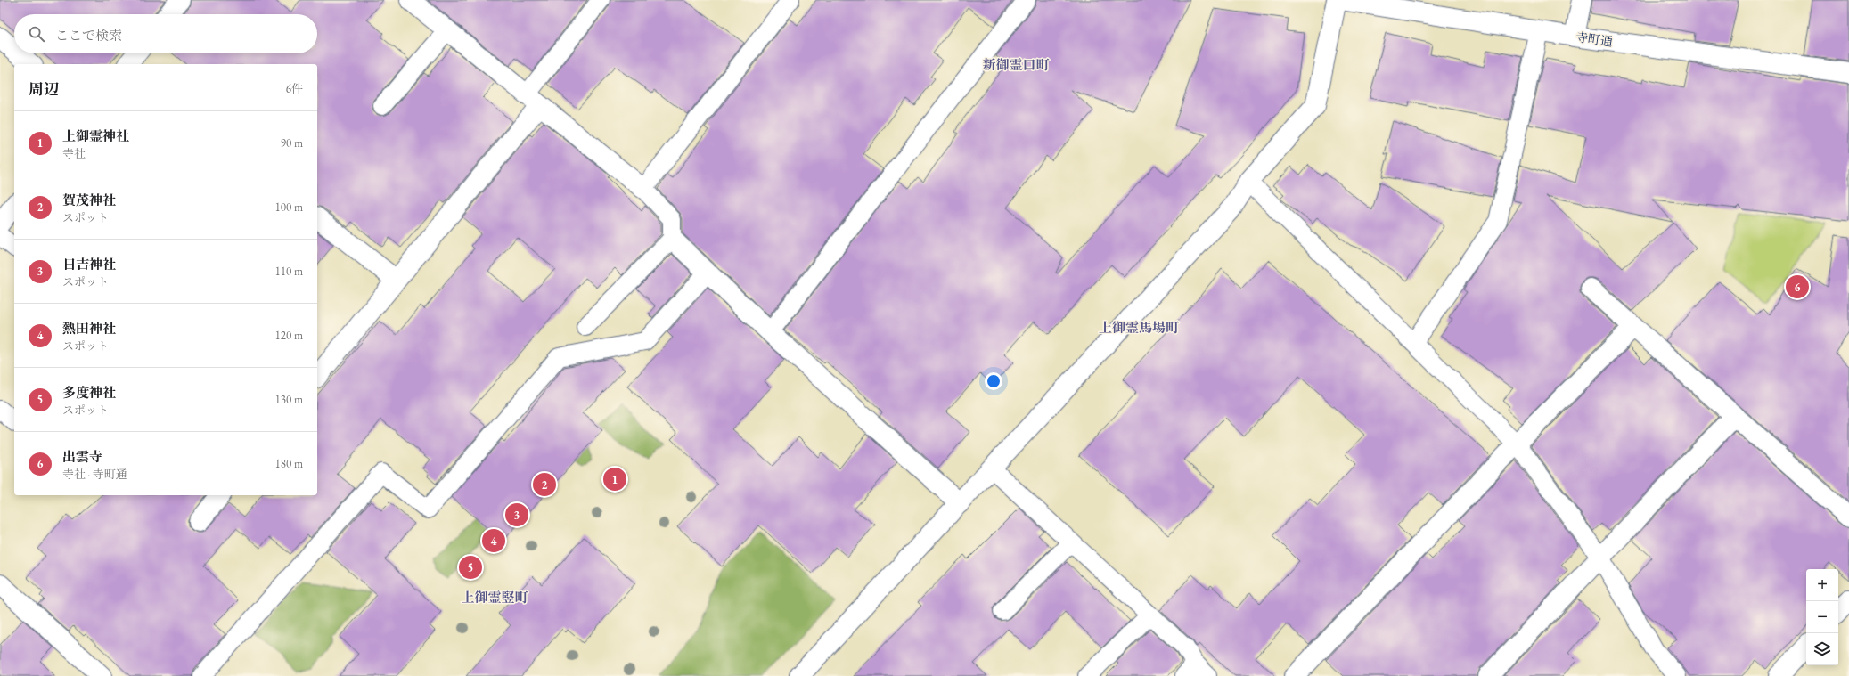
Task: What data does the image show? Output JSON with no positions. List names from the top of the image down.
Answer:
{
  "streets": {
    "street": ["寺町通"]
  },
  "districts": ["新御霊口町", "上御霊馬場町", "上御霊竪町"],
  "page": {
    "search": "ここで検索",
    "heading": ["周辺", "6件"],
    "list": [
      {
        "mark": "1",
        "name": "上御霊神社",
        "note": "寺社",
        "value": "90 m"
      },
      {
        "mark": "2",
        "name": "賀茂神社",
        "note": "スポット",
        "value": "100 m"
      },
      {
        "mark": "3",
        "name": "日吉神社",
        "note": "スポット",
        "value": "110 m"
      },
      {
        "mark": "4",
        "name": "熱田神社",
        "note": "スポット",
        "value": "120 m"
      },
      {
        "mark": "5",
        "name": "多度神社",
        "note": "スポット",
        "value": "130 m"
      },
      {
        "mark": "6",
        "name": "出雲寺",
        "note": "寺社 · 寺町通",
        "value": "180 m"
      }
    ],
    "pins": [
      "6",
      "1",
      "2",
      "3",
      "4",
      "5"
    ],
    "map_buttons": ["+", "−"]
  }
}
